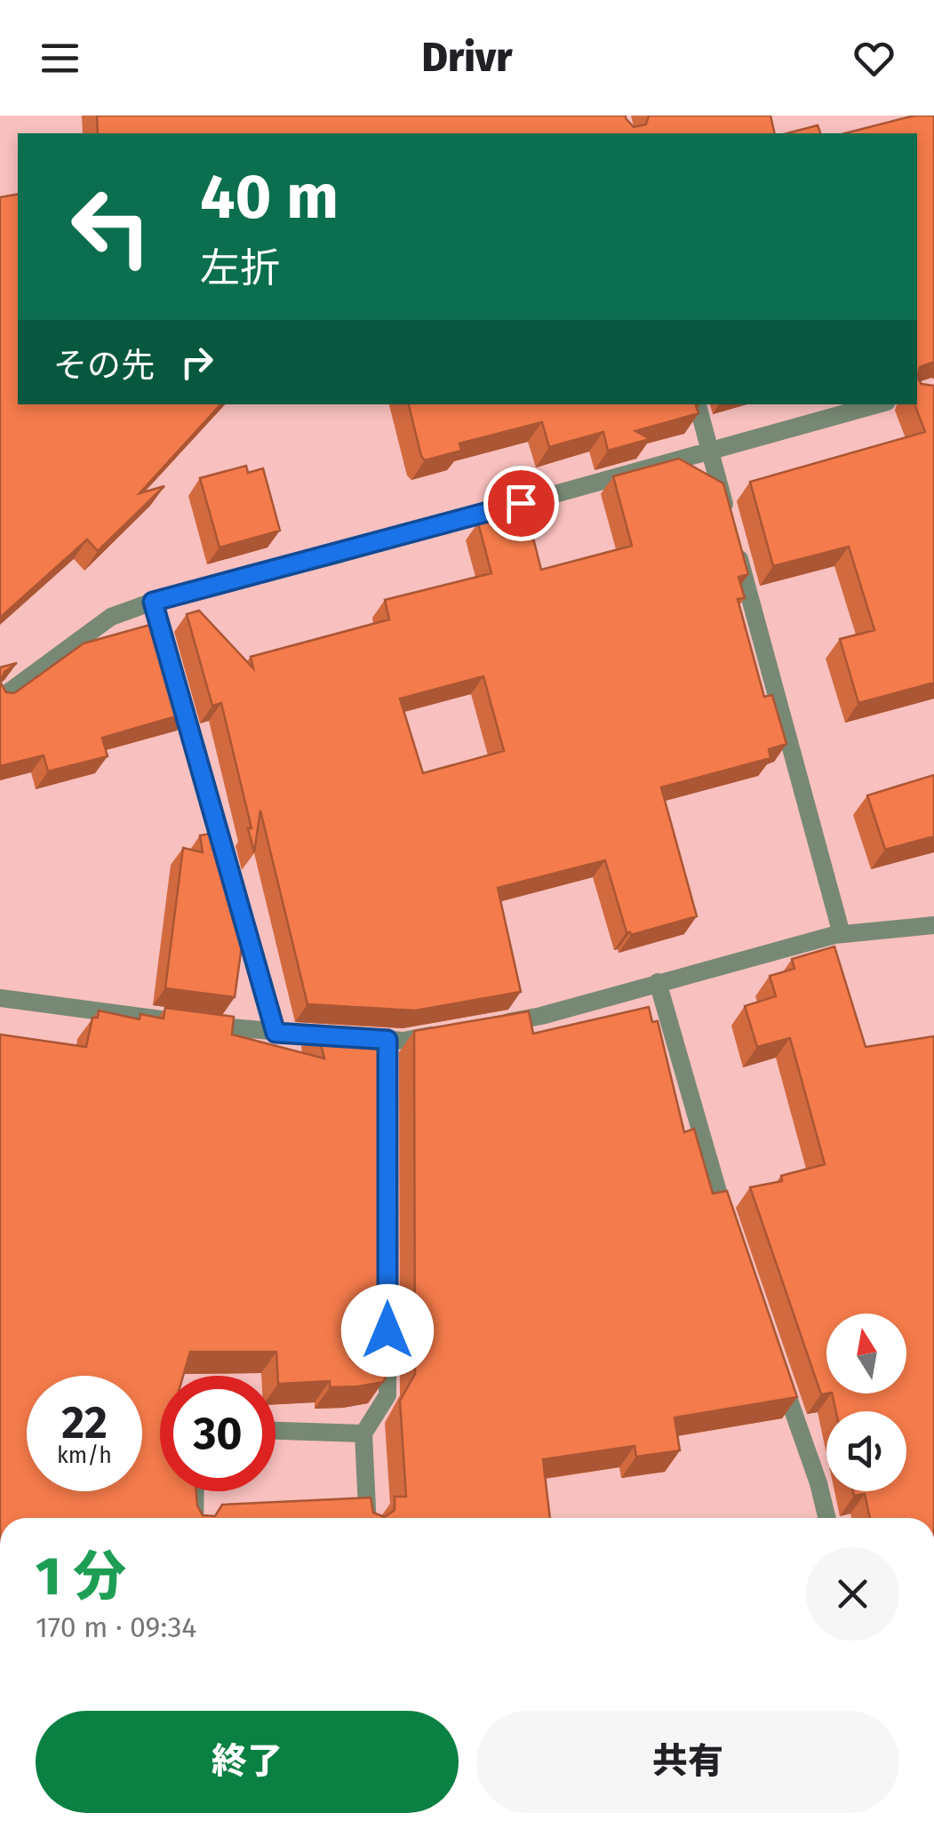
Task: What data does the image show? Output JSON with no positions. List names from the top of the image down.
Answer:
{
  "north": "top",
  "page": {
    "header": "Drivr",
    "turn": ["40 m", "左折"],
    "then": "その先",
    "speed": "22 km/h",
    "limit": "30",
    "heading": ["1 分", "170 m · 09:34"],
    "buttons": ["終了", "共有"]
  }
}
